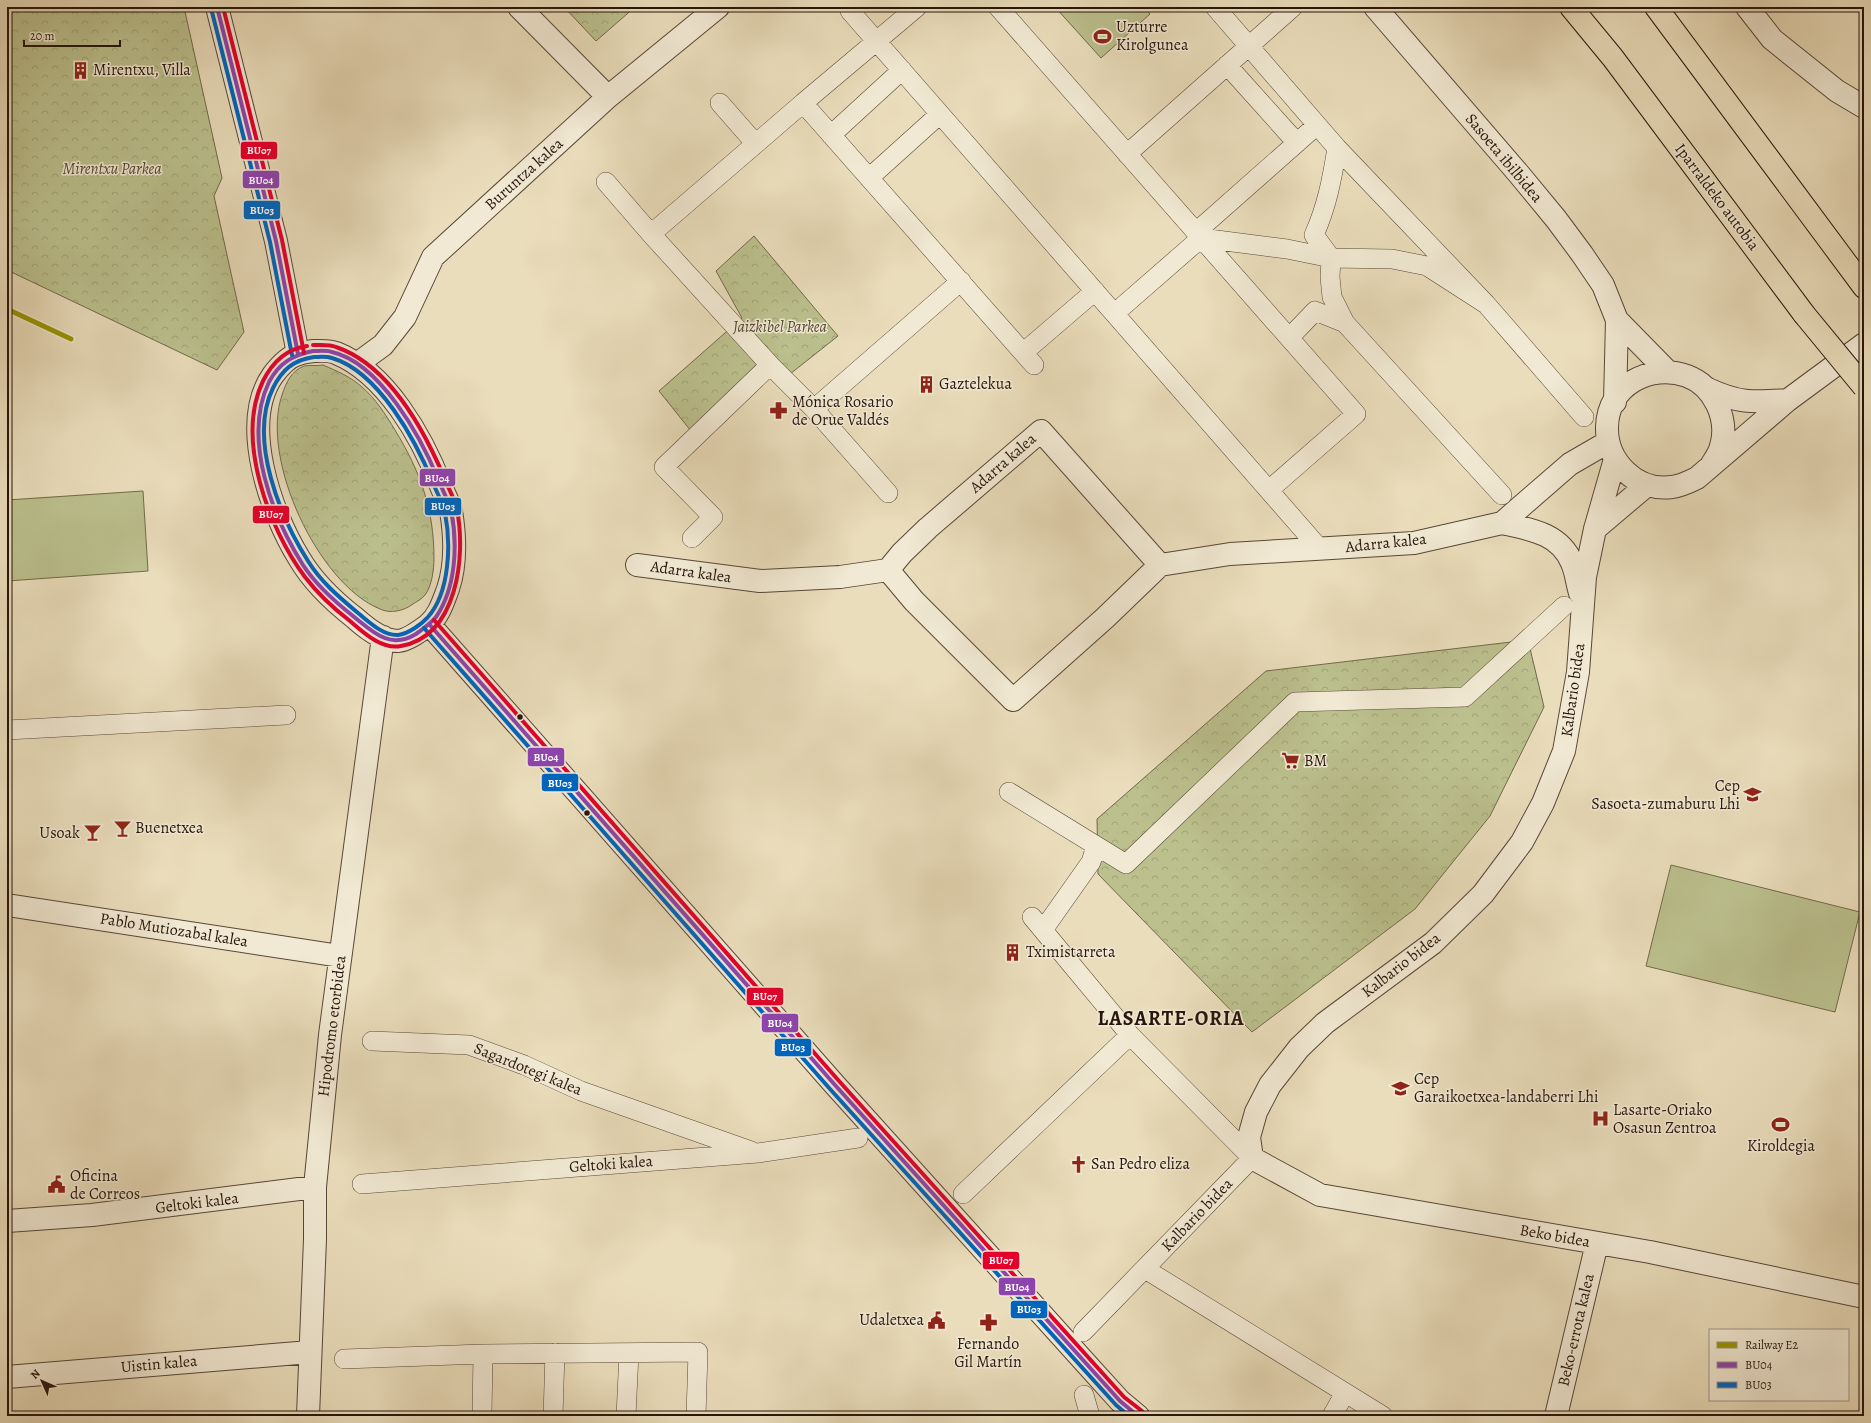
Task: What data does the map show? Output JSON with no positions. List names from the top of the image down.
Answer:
{
  "streets": {
    "highway": ["Iparraldeko autobia"],
    "street": [
      "Sasoeta ibilbidea",
      "Buruntza kalea",
      "Adarra kalea",
      "Kalbario bidea",
      "Pablo Mutiozabal kalea",
      "Hipodromo etorbidea",
      "Sagardotegi kalea",
      "Geltoki kalea",
      "Beko bidea",
      "Beko-errota kalea",
      "Uistin kalea"
    ]
  },
  "crossings": [
    ["Sasoeta ibilbidea", "Adarra kalea"],
    ["Sasoeta ibilbidea", "Kalbario bidea"],
    ["Adarra kalea", "Kalbario bidea"],
    ["Kalbario bidea", "Beko bidea"],
    ["Pablo Mutiozabal kalea", "Hipodromo etorbidea"],
    ["Hipodromo etorbidea", "Geltoki kalea"],
    ["Hipodromo etorbidea", "Uistin kalea"],
    ["Sagardotegi kalea", "Geltoki kalea"],
    ["Beko bidea", "Beko-errota kalea"]
  ],
  "districts": ["LASARTE-ORIA"],
  "parks": ["Mirentxu Parkea", "Jaizkibel Parkea"],
  "places": {
    "sports": ["Uzturre Kirolgunea", "Kiroldegia"],
    "building": ["Mirentxu, Villa", "Gaztelekua", "Tximistarreta"],
    "pharmacy": ["Mónica Rosario de Orue Valdés", "Fernando Gil Martín"],
    "supermarket": ["BM"],
    "school or university": ["Cep Sasoeta-zumaburu Lhi", "Cep Garaikoetxea-landaberri Lhi"],
    "bar": ["Buenetxea", "Usoak"],
    "hospital": ["Lasarte-Oriako Osasun Zentroa"],
    "church": ["San Pedro eliza"],
    "public building": ["Oficina de Correos", "Udaletxea"]
  },
  "lines": [
    "transit line BU04",
    "transit line BU07",
    "transit line BU03",
    "rail line E2"
  ],
  "legend": ["Railway E2", "BU04", "BU03"],
  "scale_bar": "20 m",
  "north": "top left"
}
